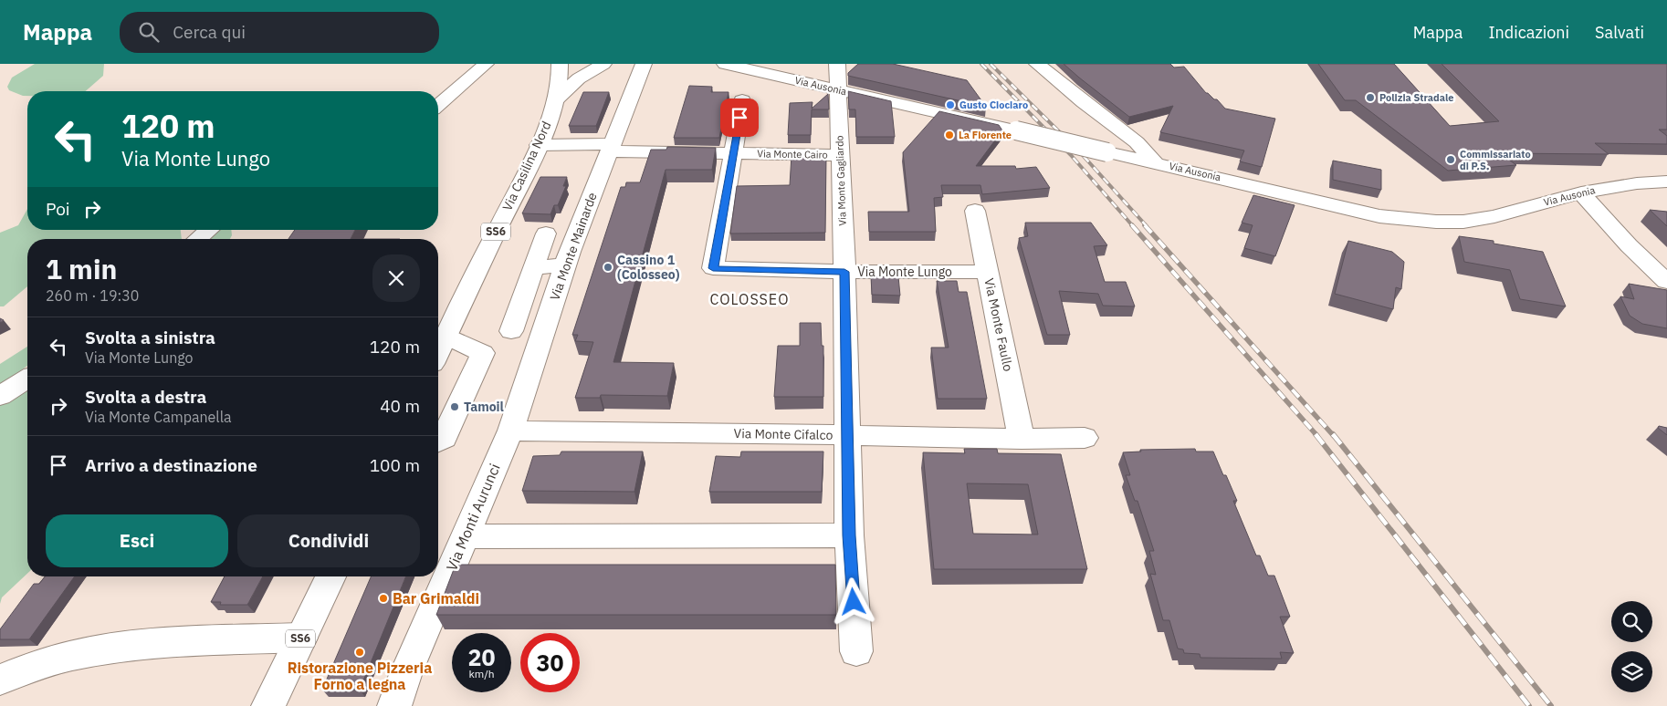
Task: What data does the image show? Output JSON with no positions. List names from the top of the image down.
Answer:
{
  "streets": {
    "street": [
      "Via Ausonia",
      "Via Monte Cairo",
      "Via Casilina Nord",
      "Via Monte Gagliardo",
      "SS6",
      "Via Monte Mainarde",
      "Via Monte Lungo",
      "Via Monte Faullo",
      "Via Monte Cifalco",
      "Via Monti Aurunci"
    ]
  },
  "crossings": [
    ["Via Ausonia", "Via Monte Gagliardo"],
    ["Via Monte Cairo", "Via Casilina Nord"],
    ["Via Monte Cairo", "Via Monte Gagliardo"],
    ["Via Monte Cairo", "Via Monte Mainarde"],
    ["Via Monte Cairo", "Via Monte Lungo"],
    ["Via Monte Gagliardo", "Via Monte Lungo"],
    ["Via Monte Gagliardo", "Via Monte Cifalco"],
    ["Via Monte Mainarde", "Via Monte Cifalco"],
    ["Via Monte Mainarde", "Via Monti Aurunci"],
    ["Via Monte Lungo", "Via Monte Faullo"],
    ["Via Monte Faullo", "Via Monte Cifalco"],
    ["Via Monte Cifalco", "Via Monti Aurunci"]
  ],
  "districts": ["COLOSSEO"],
  "places": [
    "Polizia Stradale",
    "Gusto Ciociaro",
    "La Fiorente",
    "Commissariato di P.S.",
    "Cassino 1 (Colosseo)",
    "Tamoil",
    "Bar Grimaldi",
    "Ristorazione Pizzeria Forno a legna"
  ],
  "page": {
    "header": "Mappa",
    "search": "Cerca qui",
    "nav": ["Mappa", "Indicazioni", "Salvati"],
    "turn": ["120 m", "Via Monte Lungo"],
    "then": "Poi",
    "heading": ["1 min", "260 m · 19:30"],
    "list": [
      {
        "name": "Svolta a sinistra",
        "note": "Via Monte Lungo",
        "value": "120 m"
      },
      {
        "name": "Svolta a destra",
        "note": "Via Monte Campanella",
        "value": "40 m"
      },
      {
        "name": "Arrivo a destinazione",
        "value": "100 m"
      }
    ],
    "buttons": ["Esci", "Condividi"],
    "speed": "20 km/h",
    "limit": "30"
  }
}
